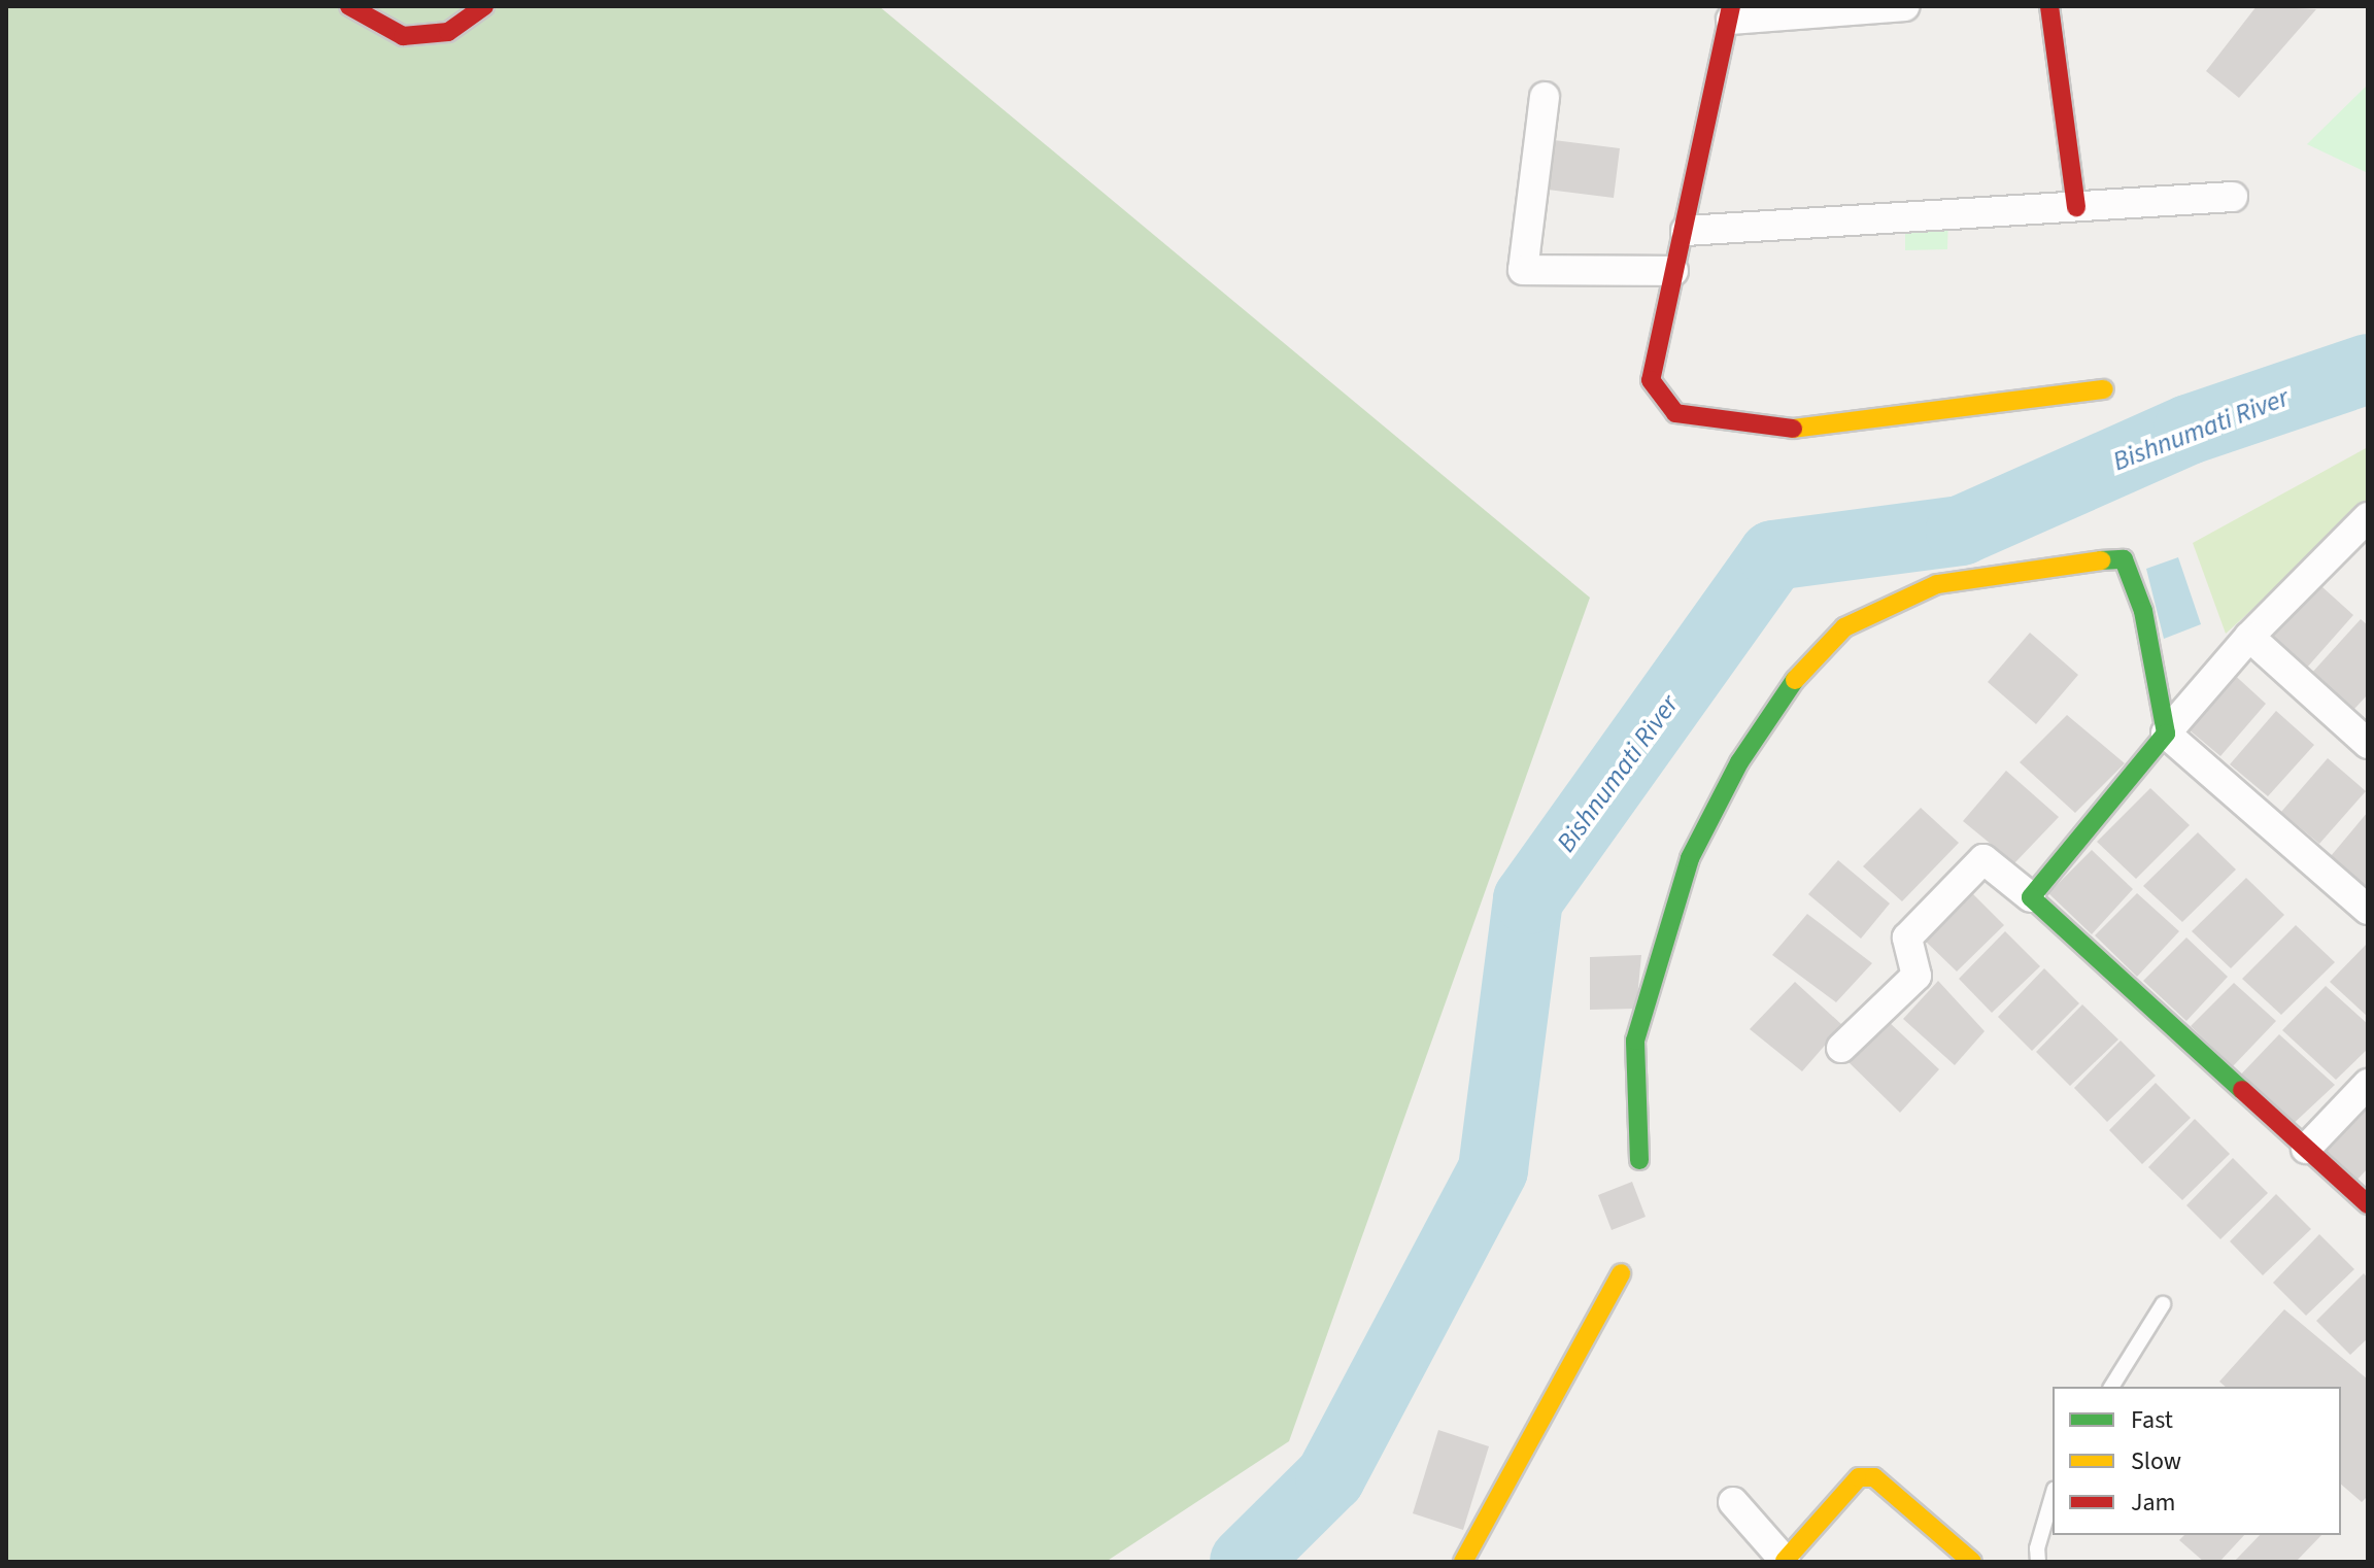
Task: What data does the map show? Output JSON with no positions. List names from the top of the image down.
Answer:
{
  "water": ["Bishnumati River"],
  "legend": ["Fast", "Slow", "Jam"]
}
